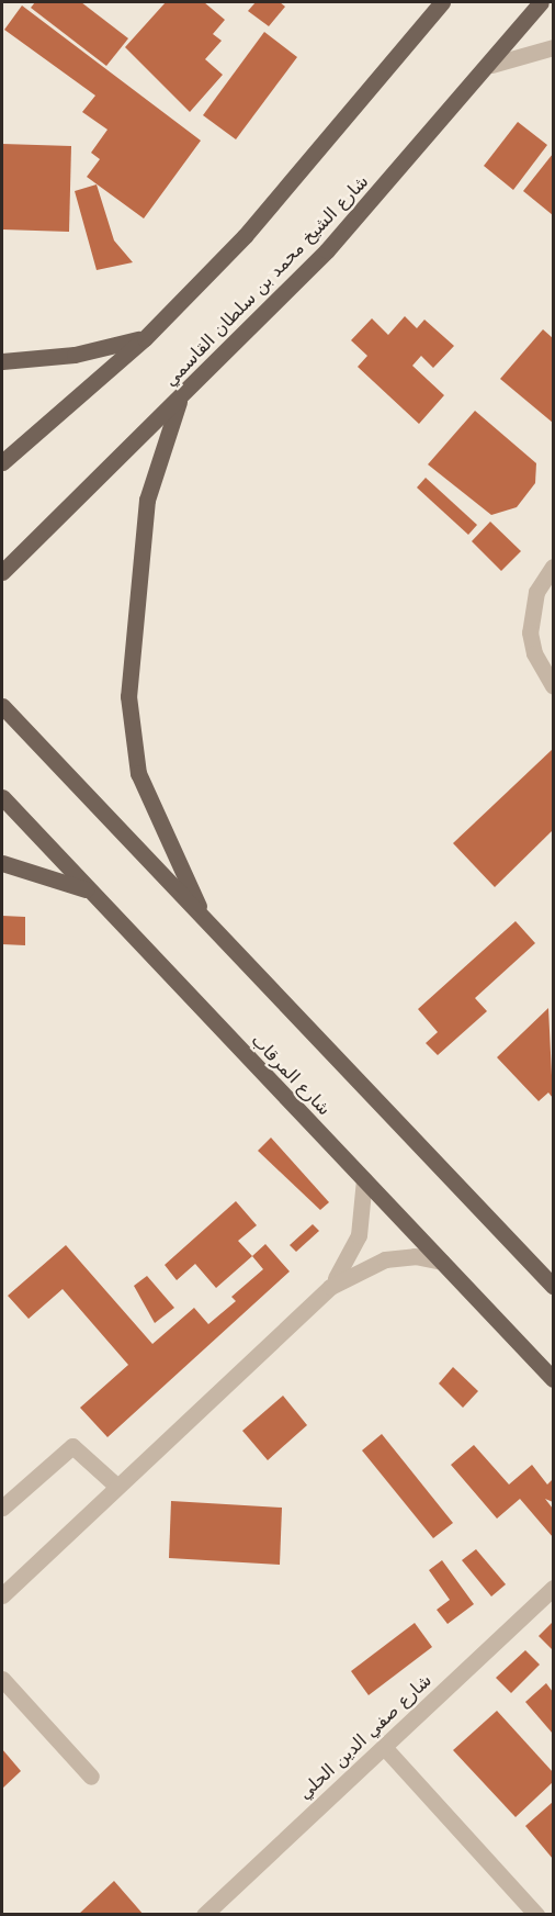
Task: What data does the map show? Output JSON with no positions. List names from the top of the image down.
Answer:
{
  "streets": {
    "main road": ["شارع الشيخ محمد بن سلطان القاسمي", "شارع المرقاب"],
    "street": ["شارع صفي الدين الحلي"]
  }
}
